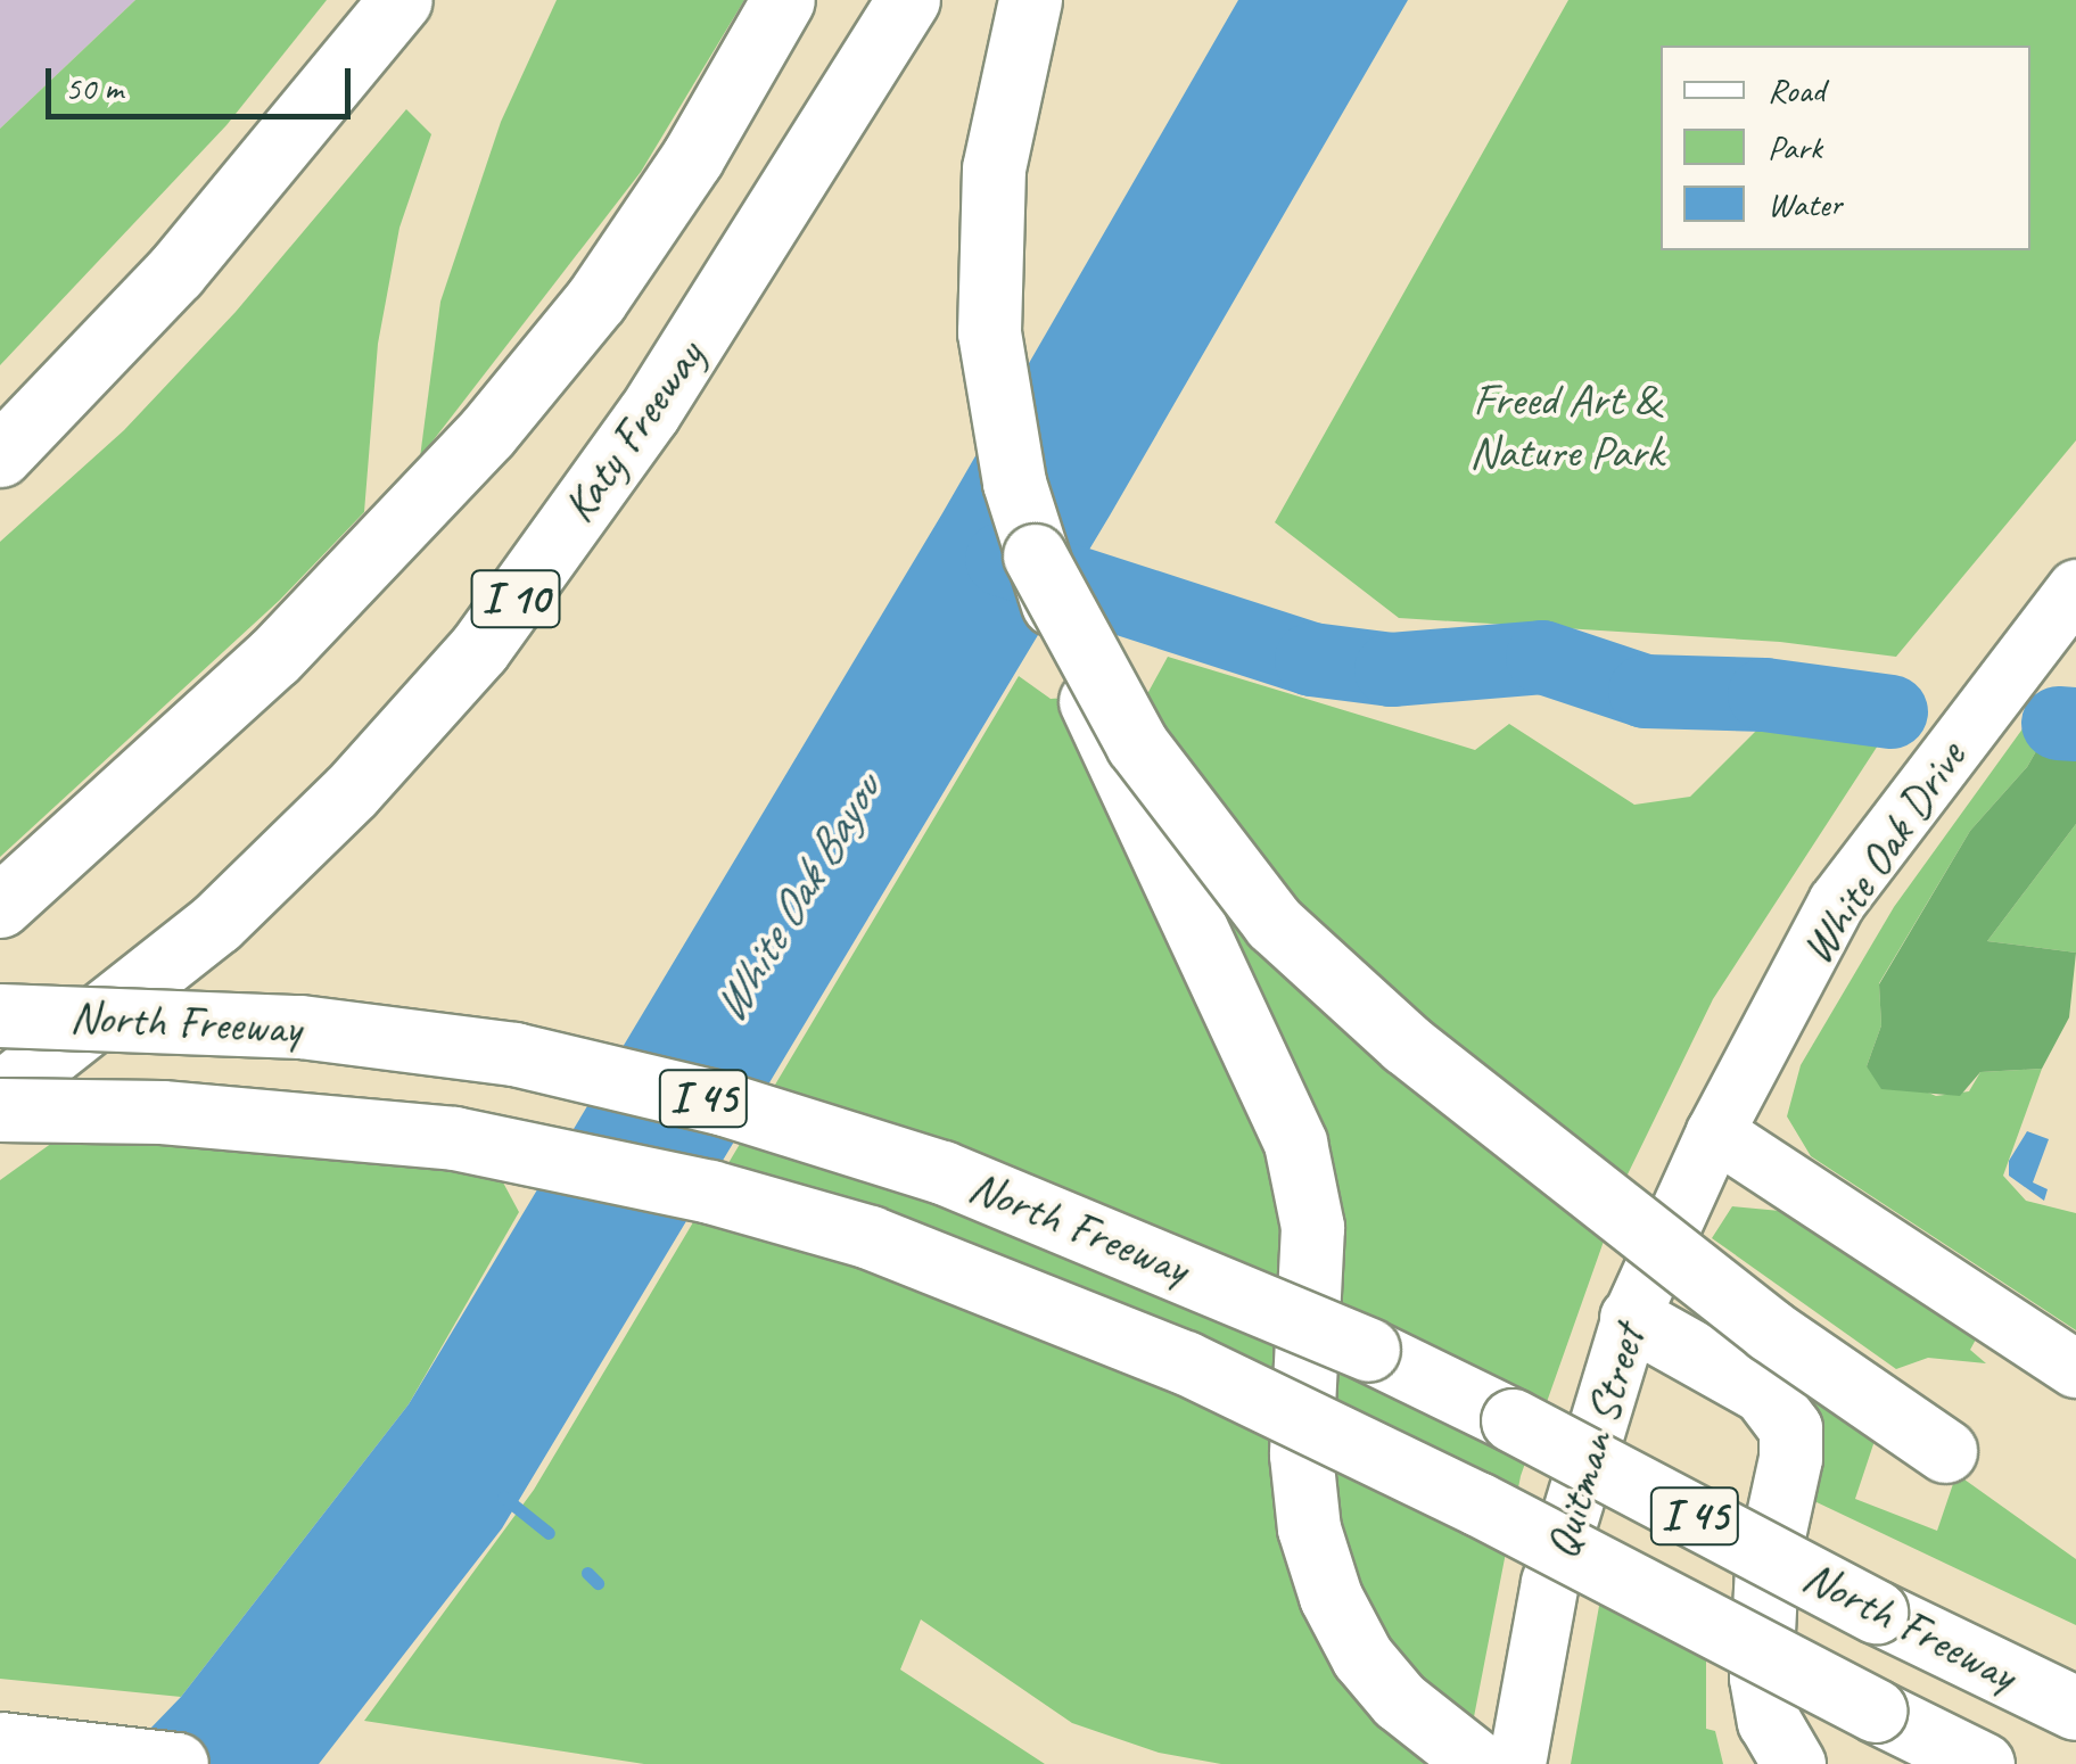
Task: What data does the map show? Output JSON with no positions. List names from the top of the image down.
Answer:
{
  "streets": {
    "highway": [
      "Katy Freeway",
      "I 10",
      "North Freeway",
      "I 45"
    ],
    "main road": ["White Oak Drive", "Quitman Street"]
  },
  "crossings": [
    ["White Oak Drive", "Quitman Street"]
  ],
  "water": ["White Oak Bayou"],
  "parks": ["Freed Art & Nature Park"],
  "legend": ["Road", "Park", "Water"],
  "scale_bar": "50 m"
}
